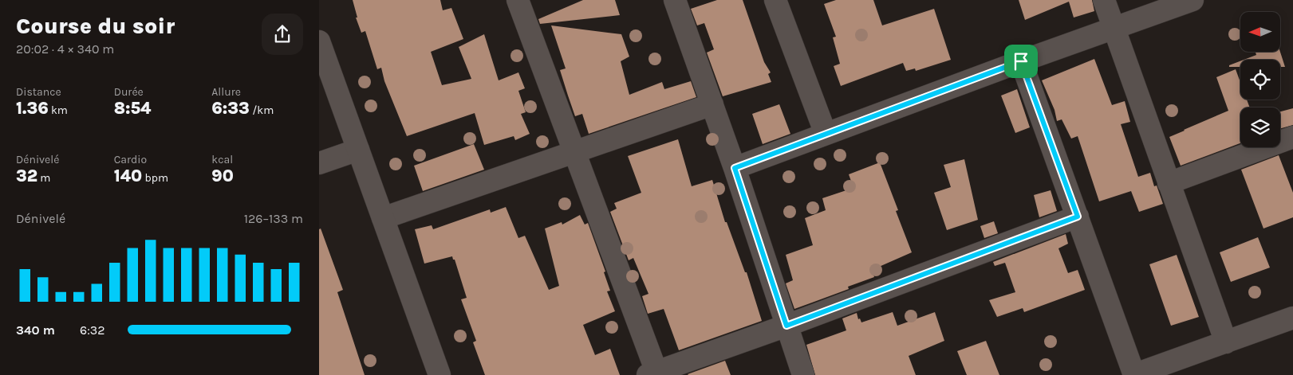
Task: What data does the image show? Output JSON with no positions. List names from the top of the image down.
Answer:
{
  "north": "left",
  "page": {
    "heading": ["Course du soir", "20:02 · 4 × 340 m"],
    "stats": [
      ["Distance", "1.36 km"],
      ["Durée", "8:54"],
      ["Allure", "6:33 /km"],
      ["Dénivelé", "32 m"],
      ["Cardio", "140 bpm"],
      ["kcal", "90"]
    ],
    "chart": ["Dénivelé", "126–133 m"],
    "list": [
      {
        "name": "340 m",
        "note": "6:32"
      }
    ]
  }
}
